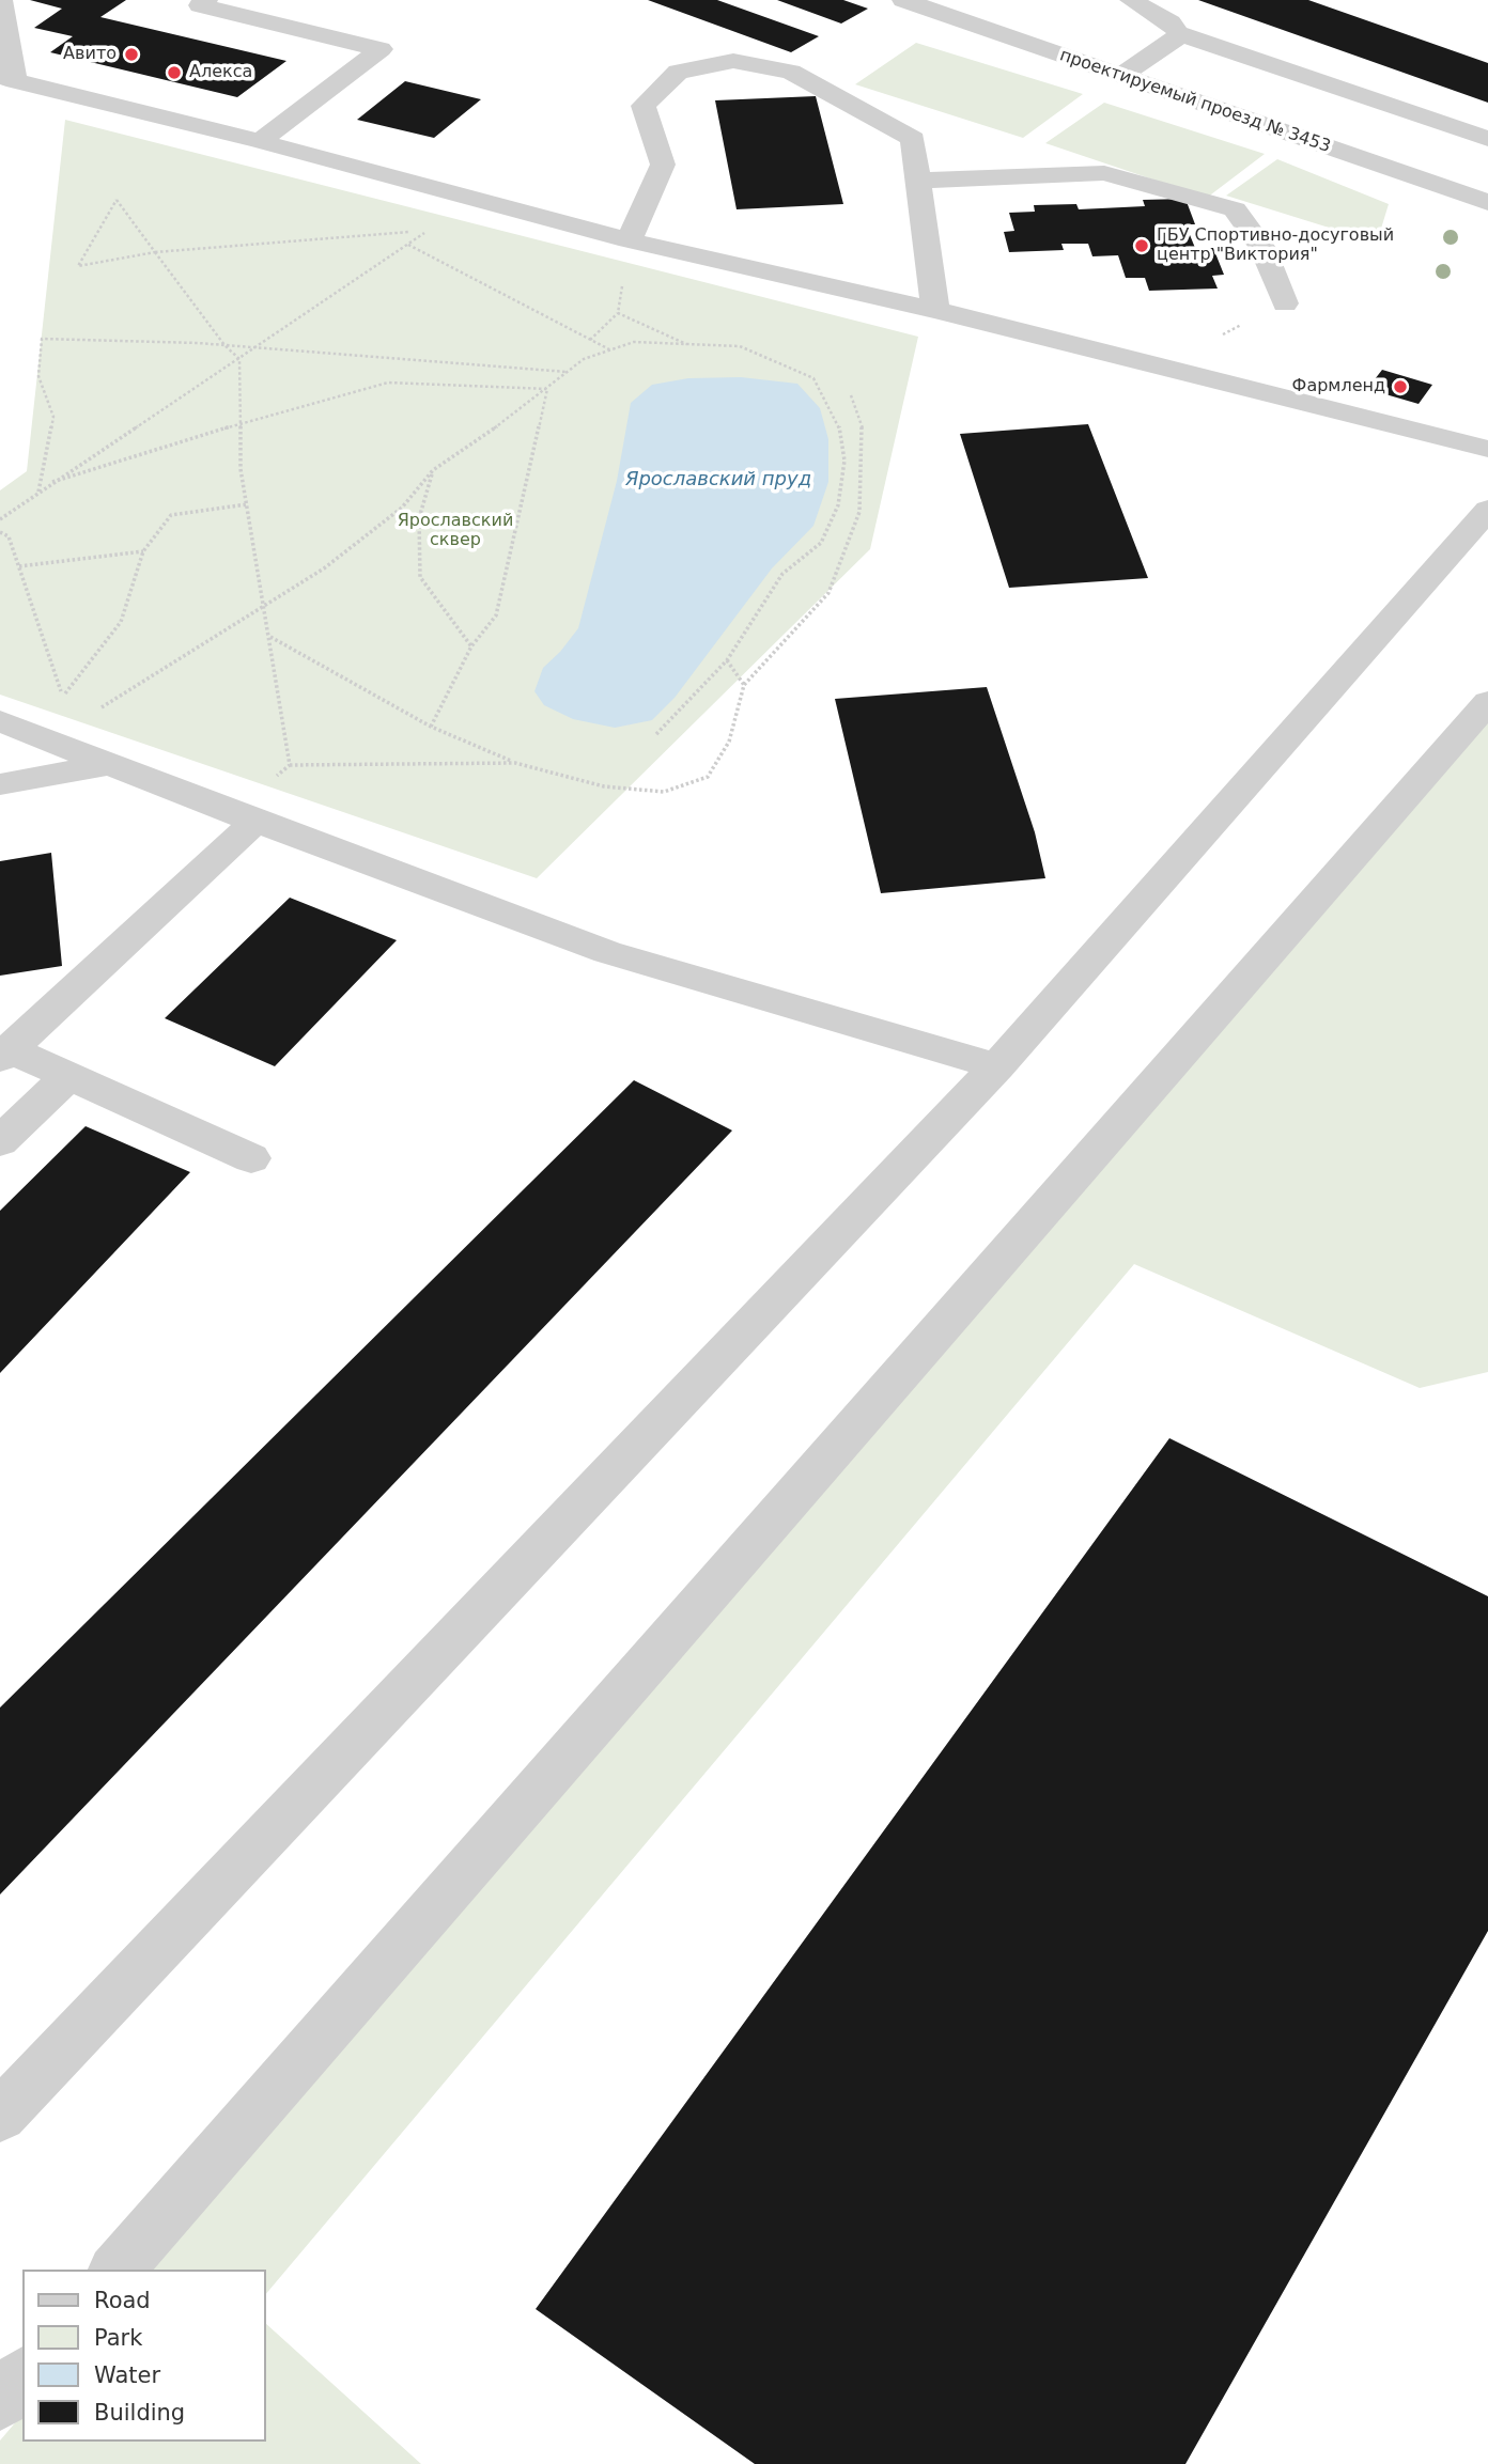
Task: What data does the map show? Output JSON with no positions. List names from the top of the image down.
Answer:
{
  "streets": {
    "street": ["проектируемый проезд № 3453"]
  },
  "water": ["Ярославский пруд"],
  "parks": ["Ярославский сквер"],
  "places": [
    "Авито",
    "Алекса",
    "ГБУ Спортивно-досуговый центр \"Виктория\"",
    "Фармленд"
  ],
  "legend": [
    "Road",
    "Park",
    "Water",
    "Building"
  ]
}
